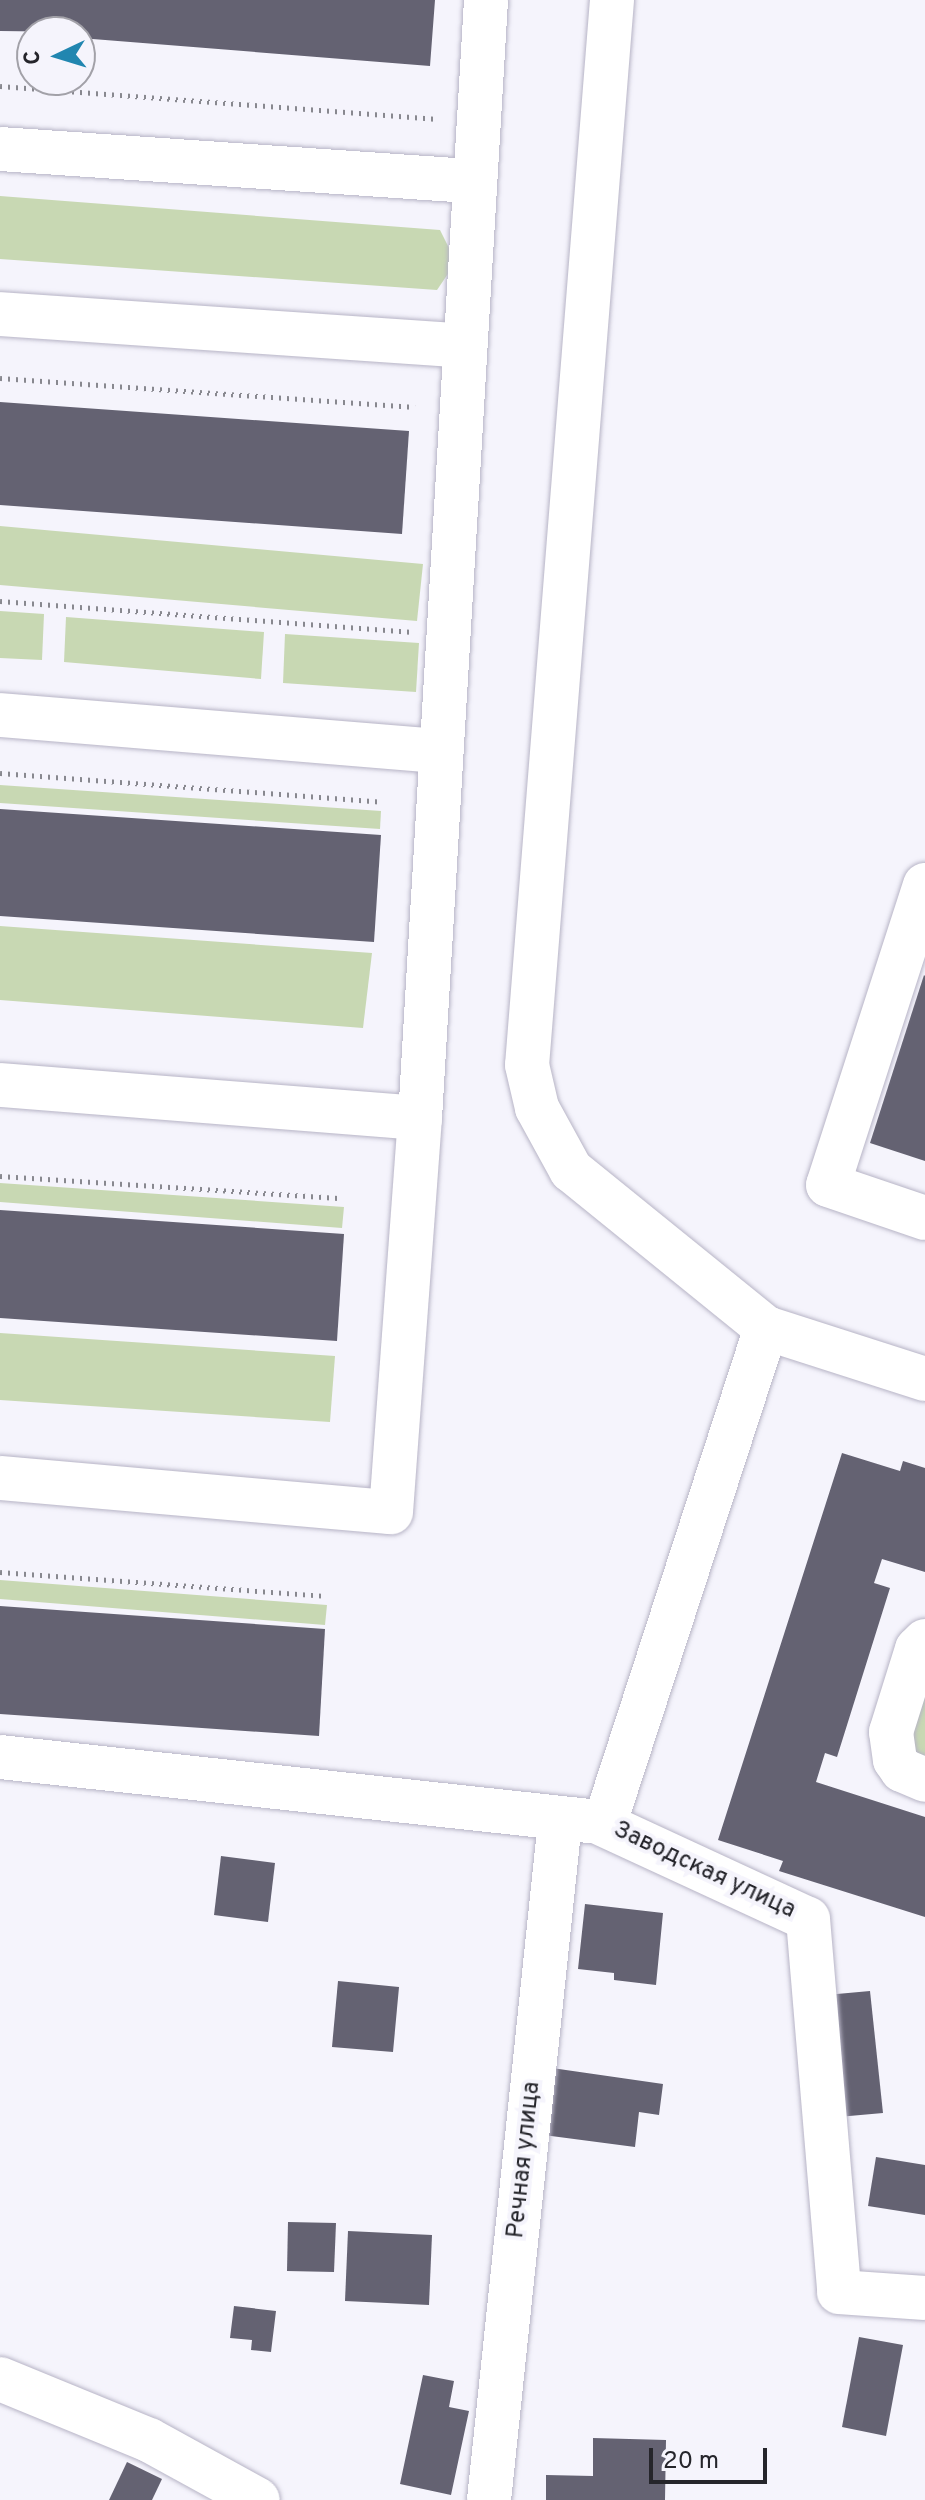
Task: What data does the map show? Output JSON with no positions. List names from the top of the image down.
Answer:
{
  "streets": {
    "street": ["Заводская улица", "Речная улица"]
  },
  "crossings": [
    ["Заводская улица", "Речная улица"]
  ],
  "scale_bar": "20 m",
  "north": "left"
}
